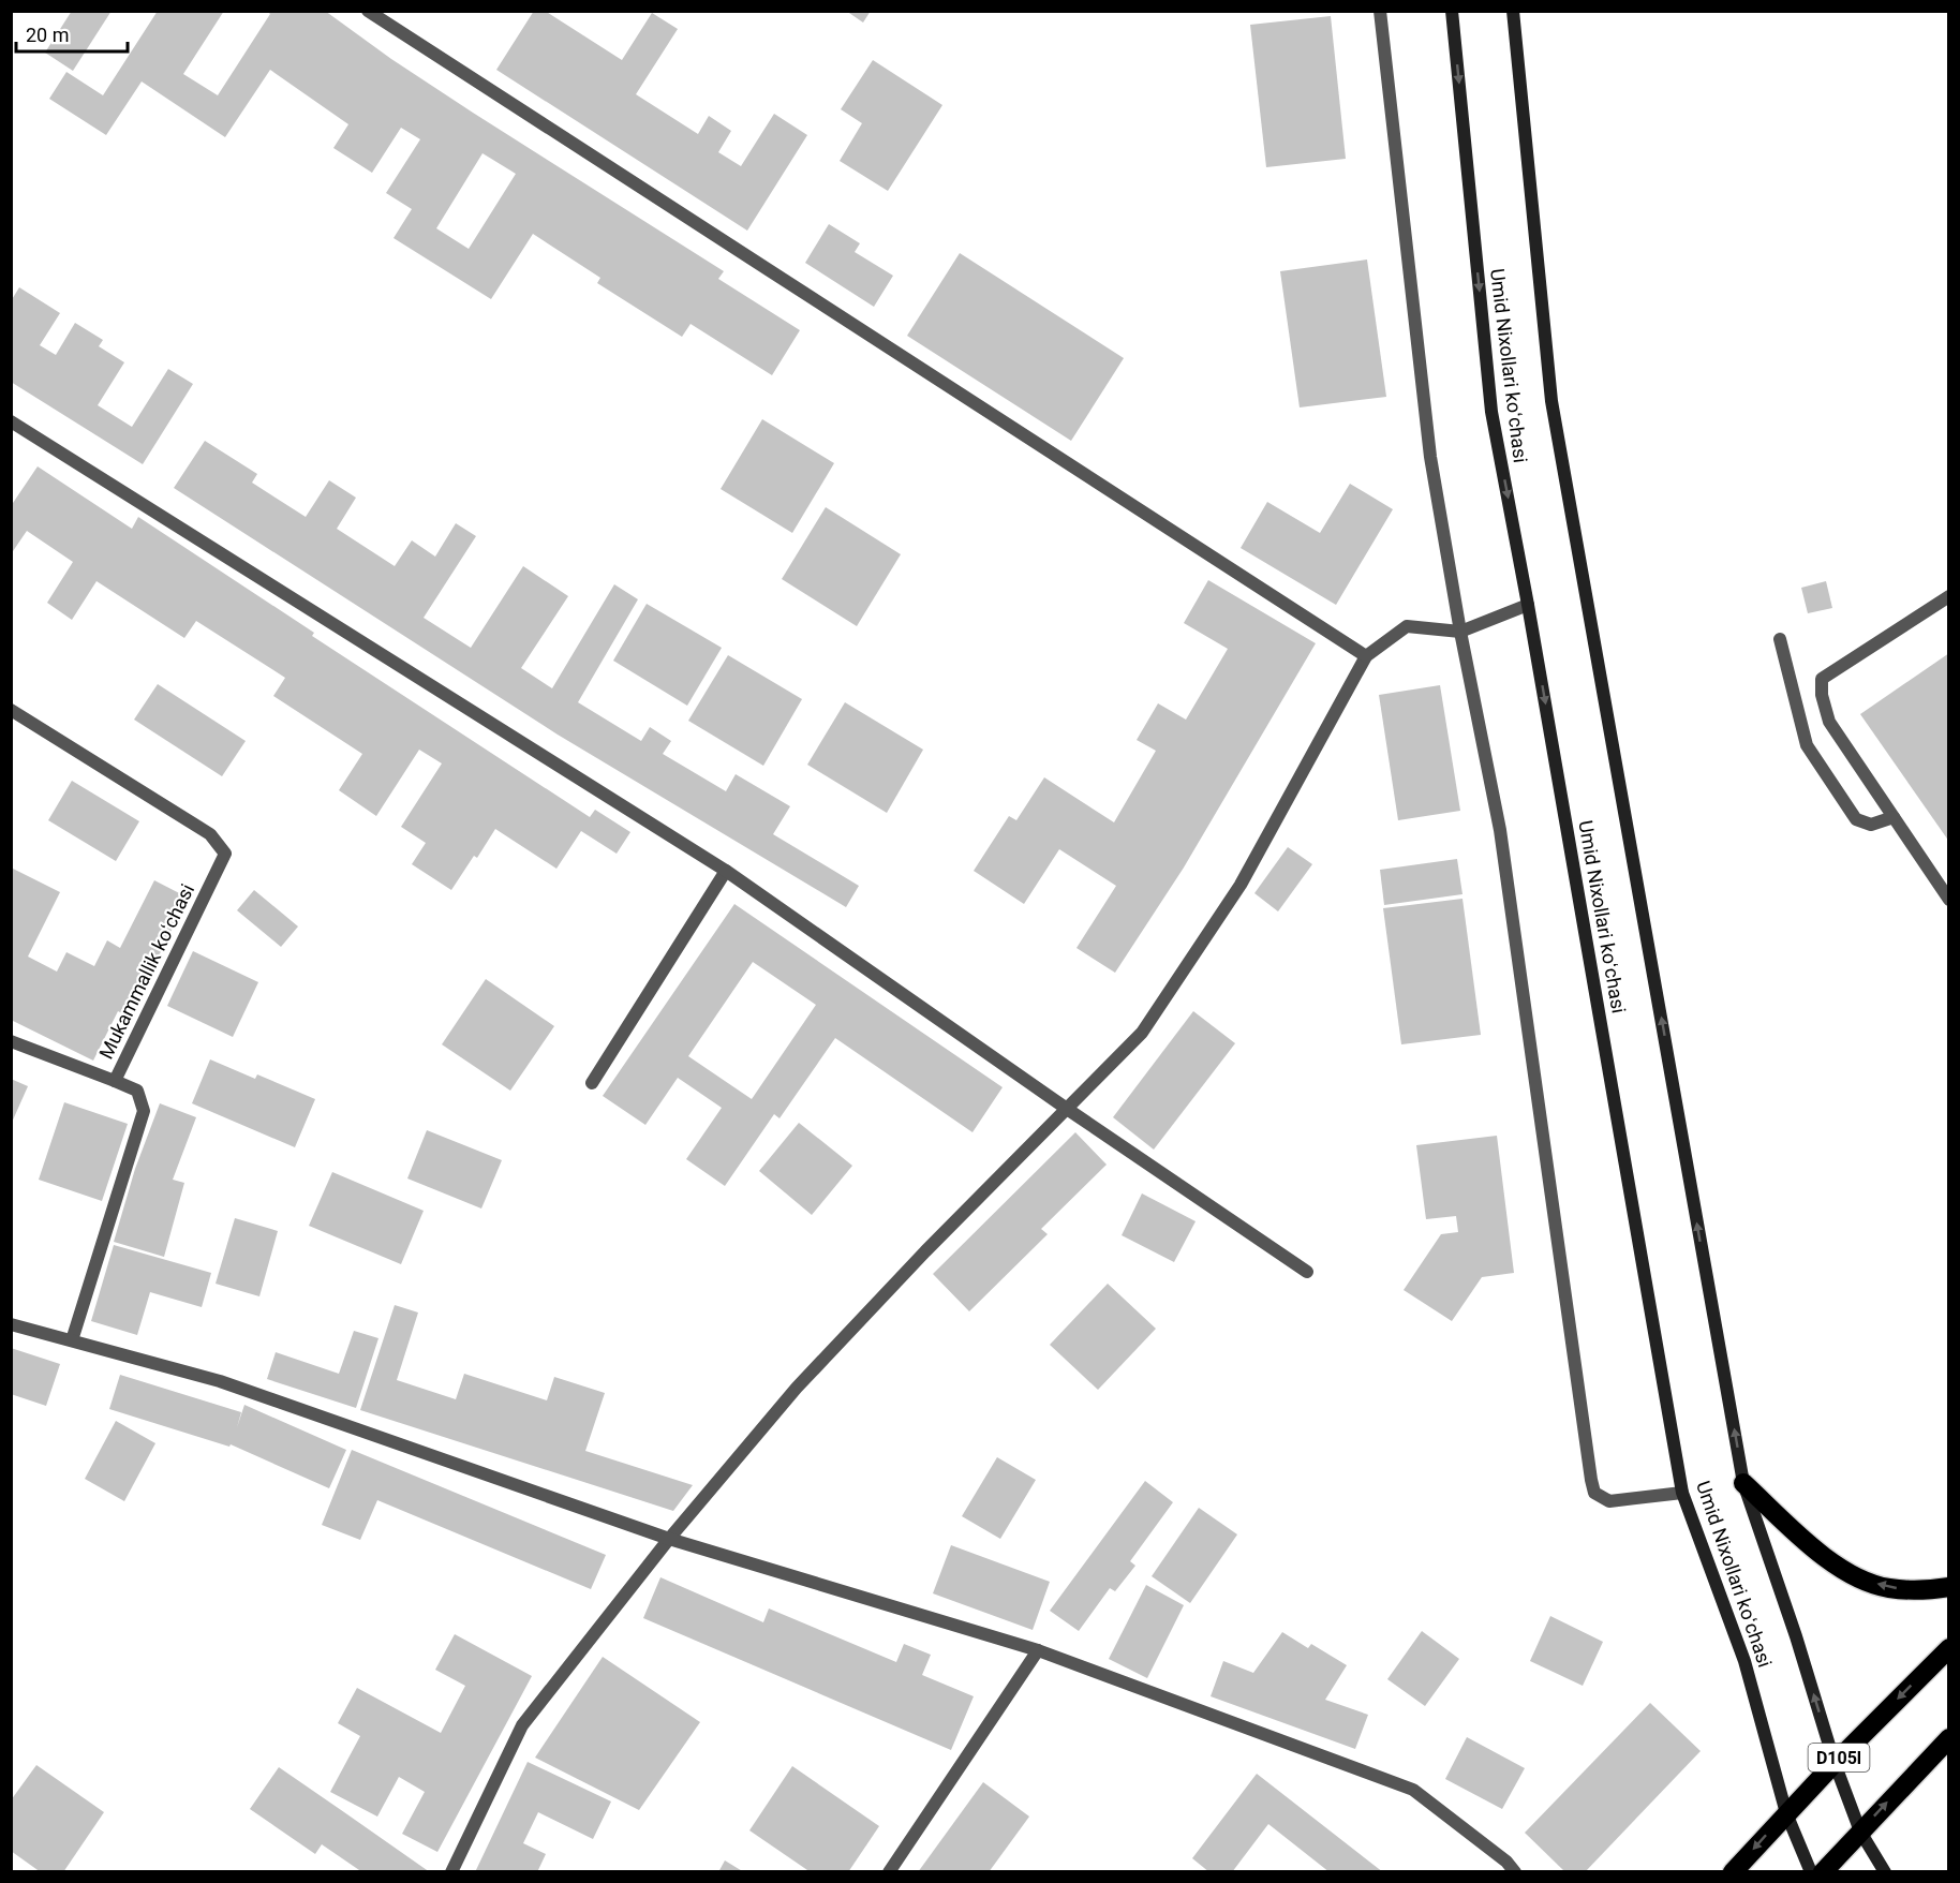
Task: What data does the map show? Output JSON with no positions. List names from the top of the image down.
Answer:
{
  "streets": {
    "highway": ["D105l"],
    "main road": ["Umid Nixollari koʻchasi"],
    "street": ["Mukammallik koʻchasi"]
  },
  "crossings": [
    ["Umid Nixollari koʻchasi", "D105l"]
  ],
  "scale_bar": "20 m"
}
